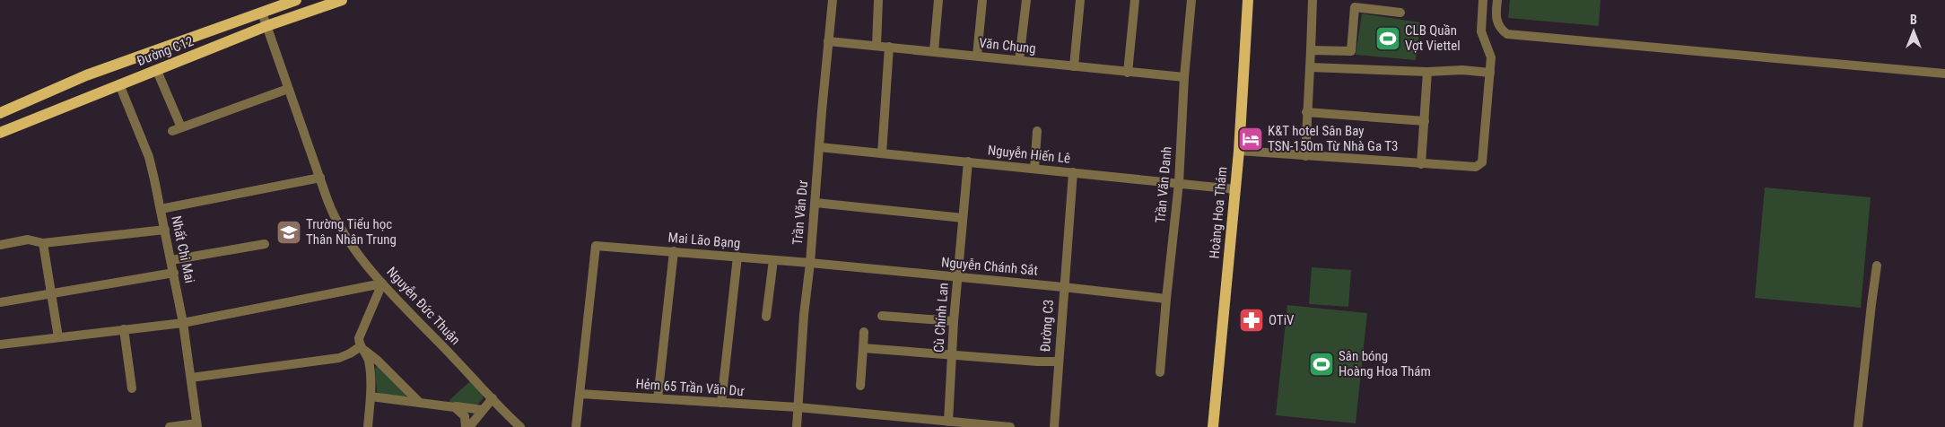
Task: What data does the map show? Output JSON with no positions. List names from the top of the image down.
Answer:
{
  "streets": {
    "main road": ["Đường C12", "Hoàng Hoa Thám"],
    "street": [
      "Văn Chung",
      "Nguyễn Hiến Lê",
      "Trần Văn Danh",
      "Trần Văn Dư",
      "Mai Lão Bạng",
      "Nhất Chi Mai",
      "Nguyễn Chánh Sắt",
      "Nguyễn Đức Thuận",
      "Cù Chính Lan",
      "Đường C3",
      "Hẻm 65 Trần Văn Dư"
    ]
  },
  "crossings": [
    ["Văn Chung", "Trần Văn Danh"],
    ["Văn Chung", "Trần Văn Dư"],
    ["Đường C12", "Nhất Chi Mai"],
    ["Đường C12", "Nguyễn Đức Thuận"],
    ["Nguyễn Hiến Lê", "Trần Văn Danh"],
    ["Nguyễn Hiến Lê", "Trần Văn Dư"],
    ["Nguyễn Hiến Lê", "Hoàng Hoa Thám"],
    ["Nguyễn Hiến Lê", "Cù Chính Lan"],
    ["Nguyễn Hiến Lê", "Đường C3"],
    ["Trần Văn Danh", "Nguyễn Chánh Sắt"],
    ["Trần Văn Dư", "Mai Lão Bạng"],
    ["Trần Văn Dư", "Nguyễn Chánh Sắt"],
    ["Trần Văn Dư", "Hẻm 65 Trần Văn Dư"],
    ["Mai Lão Bạng", "Nguyễn Chánh Sắt"],
    ["Mai Lão Bạng", "Hẻm 65 Trần Văn Dư"],
    ["Nguyễn Chánh Sắt", "Cù Chính Lan"],
    ["Nguyễn Chánh Sắt", "Đường C3"],
    ["Cù Chính Lan", "Hẻm 65 Trần Văn Dư"]
  ],
  "places": {
    "sports": ["CLB Quần Vợt Viettel", "Sân bóng Hoàng Hoa Thám"],
    "hotel": ["K&T hotel Sân Bay TSN-150m Từ Nhà Ga T3"],
    "school or university": ["Trường Tiểu học Thân Nhân Trung"],
    "pharmacy": ["OTiV"]
  },
  "north": "top"
}
